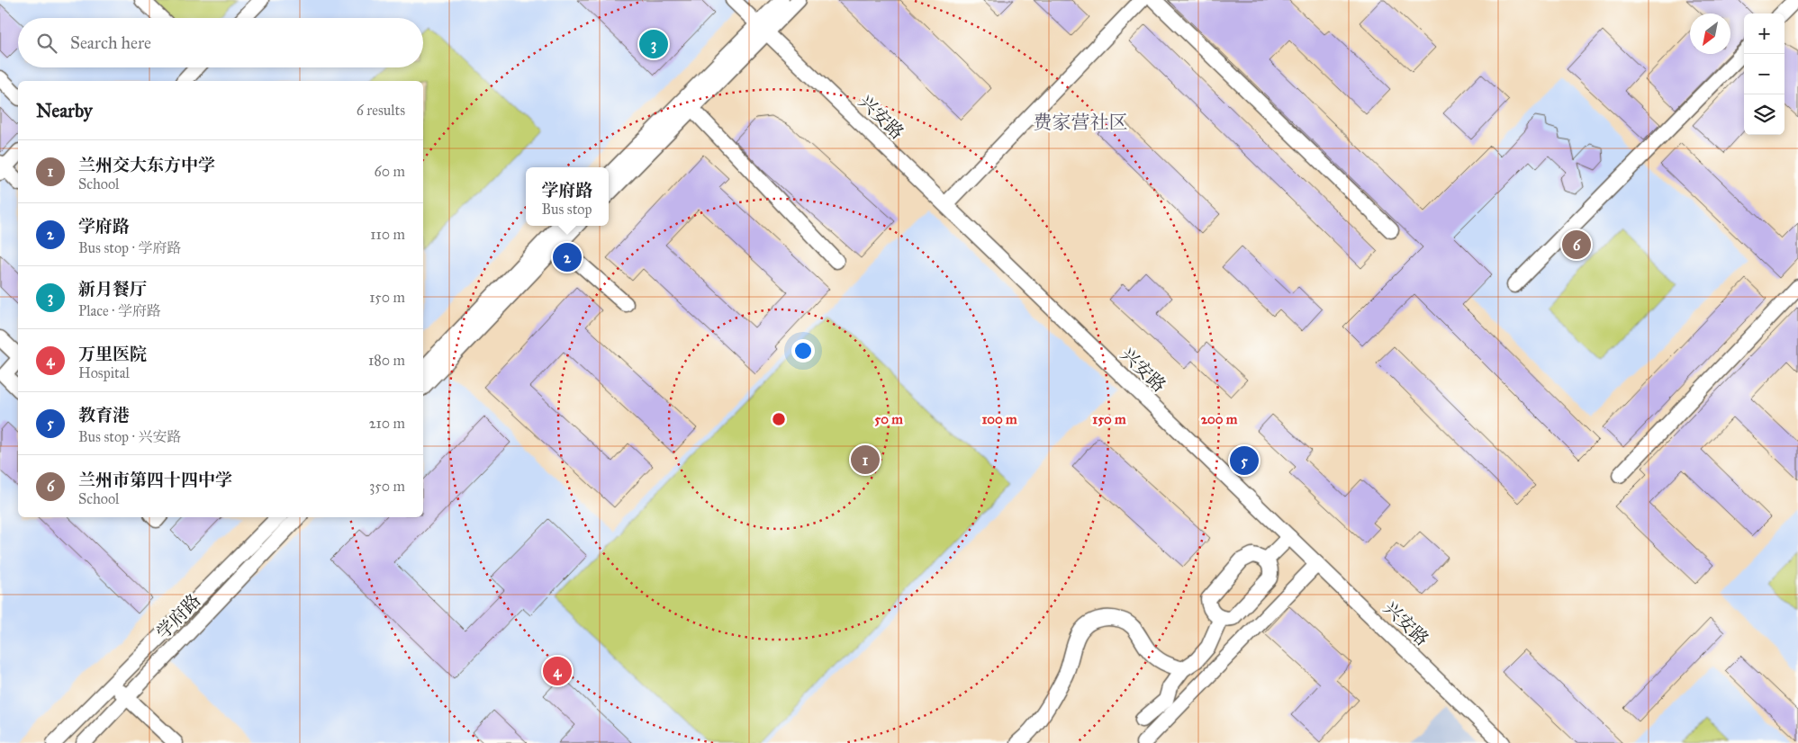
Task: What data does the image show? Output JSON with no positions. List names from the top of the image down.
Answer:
{
  "streets": {
    "street": ["兴安路", "学府路"]
  },
  "districts": ["费家营社区"],
  "north": "bottom left",
  "page": {
    "map_buttons": ["+", "−"],
    "search": "Search here",
    "pins": [
      "3",
      "6",
      "2",
      "1",
      "5",
      "4"
    ],
    "heading": ["Nearby", "6 results"],
    "list": [
      {
        "mark": "1",
        "name": "兰州交大东方中学",
        "note": "School",
        "value": "60 m"
      },
      {
        "mark": "2",
        "name": "学府路",
        "note": "Bus stop · 学府路",
        "value": "110 m"
      },
      {
        "mark": "3",
        "name": "新月餐厅",
        "note": "Place · 学府路",
        "value": "150 m"
      },
      {
        "mark": "4",
        "name": "万里医院",
        "note": "Hospital",
        "value": "180 m"
      },
      {
        "mark": "5",
        "name": "教育港",
        "note": "Bus stop · 兴安路",
        "value": "210 m"
      },
      {
        "mark": "6",
        "name": "兰州市第四十四中学",
        "note": "School",
        "value": "350 m"
      }
    ],
    "popup": ["学府路", "Bus stop"]
  },
  "rings": [
    "50 m",
    "100 m",
    "150 m",
    "200 m"
  ]
}
